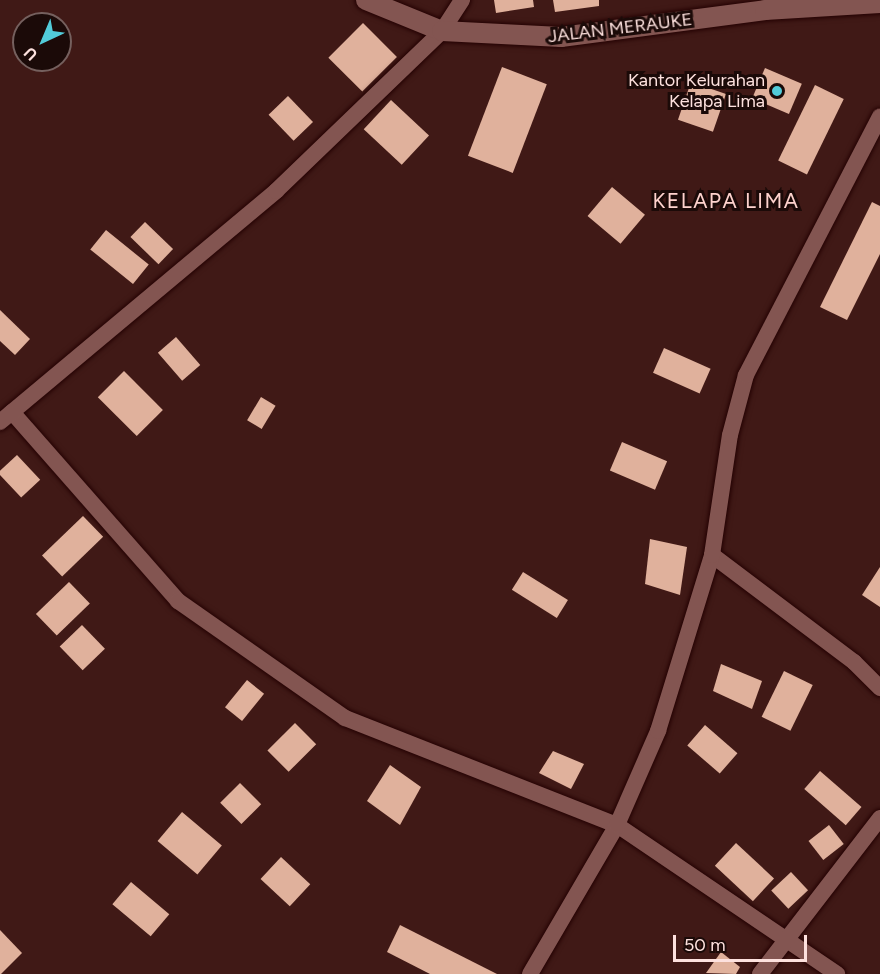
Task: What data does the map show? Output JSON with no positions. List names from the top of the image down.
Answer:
{
  "streets": {
    "street": ["JALAN MERAUKE"]
  },
  "districts": ["KELAPA LIMA"],
  "places": ["Kantor Kelurahan Kelapa Lima"],
  "scale_bar": "50 m",
  "north": "bottom left"
}
